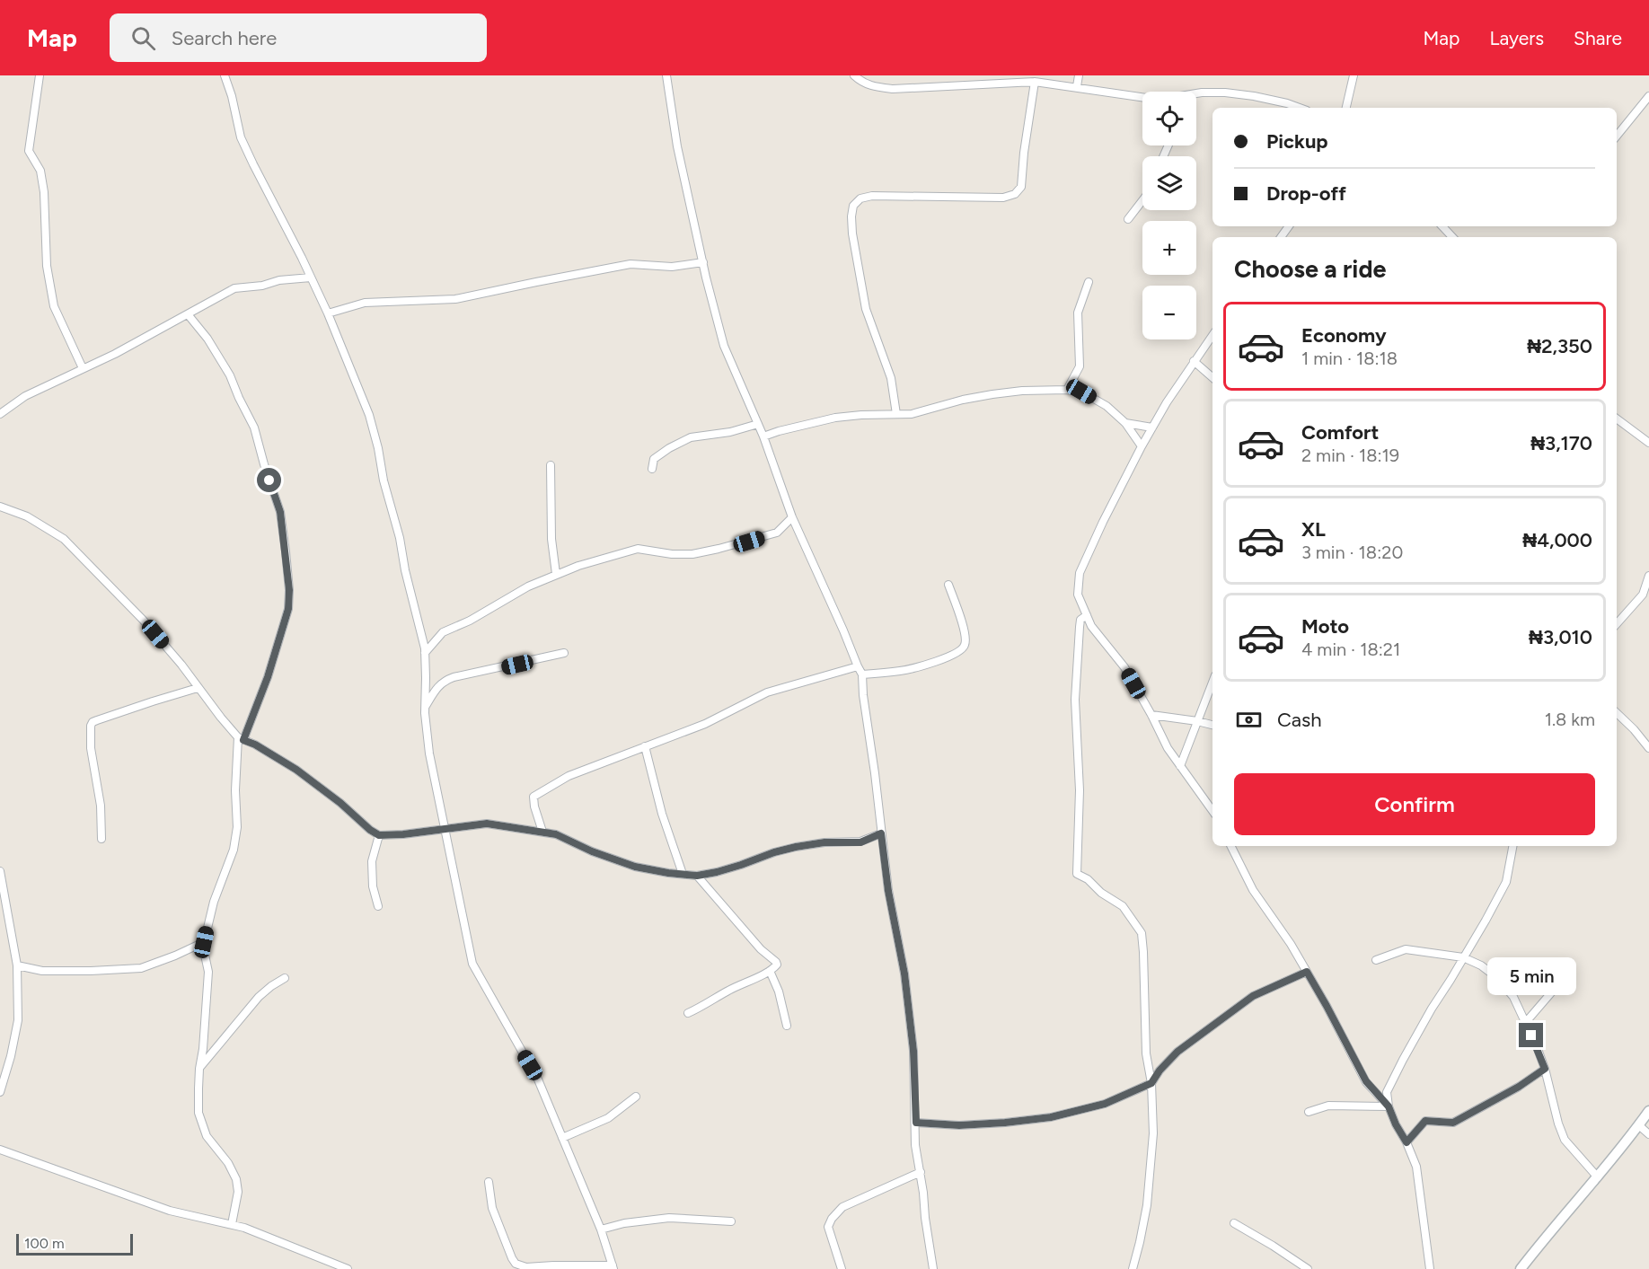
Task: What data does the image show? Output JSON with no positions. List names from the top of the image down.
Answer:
{
  "scale_bar": "100 m",
  "page": {
    "header": "Map",
    "search": "Search here",
    "nav": ["Map", "Layers", "Share"],
    "map_buttons": ["+", "−"],
    "banner": ["Pickup", "Drop-off"],
    "heading": "Choose a ride",
    "list": [
      {
        "name": "Economy",
        "note": "1 min · 18:18",
        "value": "₦2,350"
      },
      {
        "name": "Comfort",
        "note": "2 min · 18:19",
        "value": "₦3,170"
      },
      {
        "name": "XL",
        "note": "3 min · 18:20",
        "value": "₦4,000"
      },
      {
        "name": "Moto",
        "note": "4 min · 18:21",
        "value": "₦3,010"
      }
    ],
    "pay": ["Cash", "1.8 km"],
    "buttons": "Confirm",
    "bubble": "5 min",
    "scale": "100 m"
  }
}
